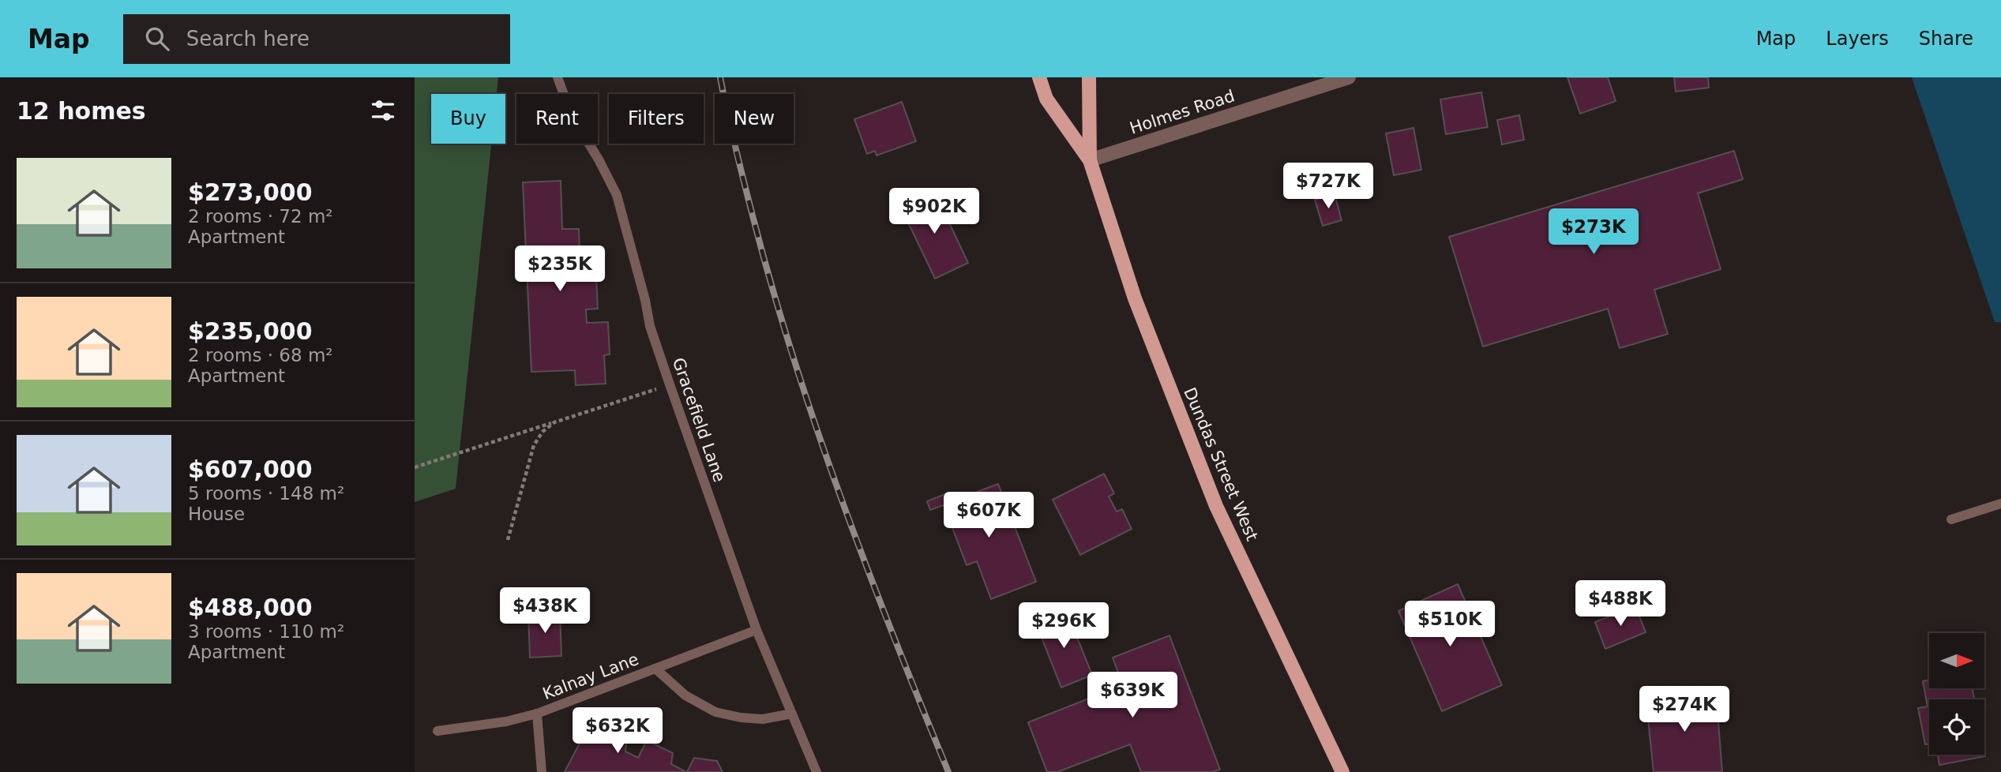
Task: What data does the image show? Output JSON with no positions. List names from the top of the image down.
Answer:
{
  "streets": {
    "main road": ["Dundas Street West"],
    "street": ["Holmes Road"],
    "lane": ["Gracefield Lane", "Kalnay Lane"]
  },
  "crossings": [
    ["Holmes Road", "Dundas Street West"],
    ["Gracefield Lane", "Kalnay Lane"]
  ],
  "north": "right",
  "page": {
    "header": "Map",
    "search": "Search here",
    "nav": ["Map", "Layers", "Share"],
    "heading": "12 homes",
    "chip": [
      "Buy",
      "Rent",
      "Filters",
      "New"
    ],
    "list": [
      {
        "name": "$273,000",
        "note": "2 rooms · 72 m² · Apartment"
      },
      {
        "name": "$235,000",
        "note": "2 rooms · 68 m² · Apartment"
      },
      {
        "name": "$607,000",
        "note": "5 rooms · 148 m² · House"
      },
      {
        "name": "$488,000",
        "note": "3 rooms · 110 m² · Apartment"
      }
    ],
    "price": [
      "$727K",
      "$902K",
      "$273K",
      "$235K",
      "$607K",
      "$488K",
      "$438K",
      "$510K",
      "$296K",
      "$639K",
      "$274K",
      "$632K"
    ]
  }
}
